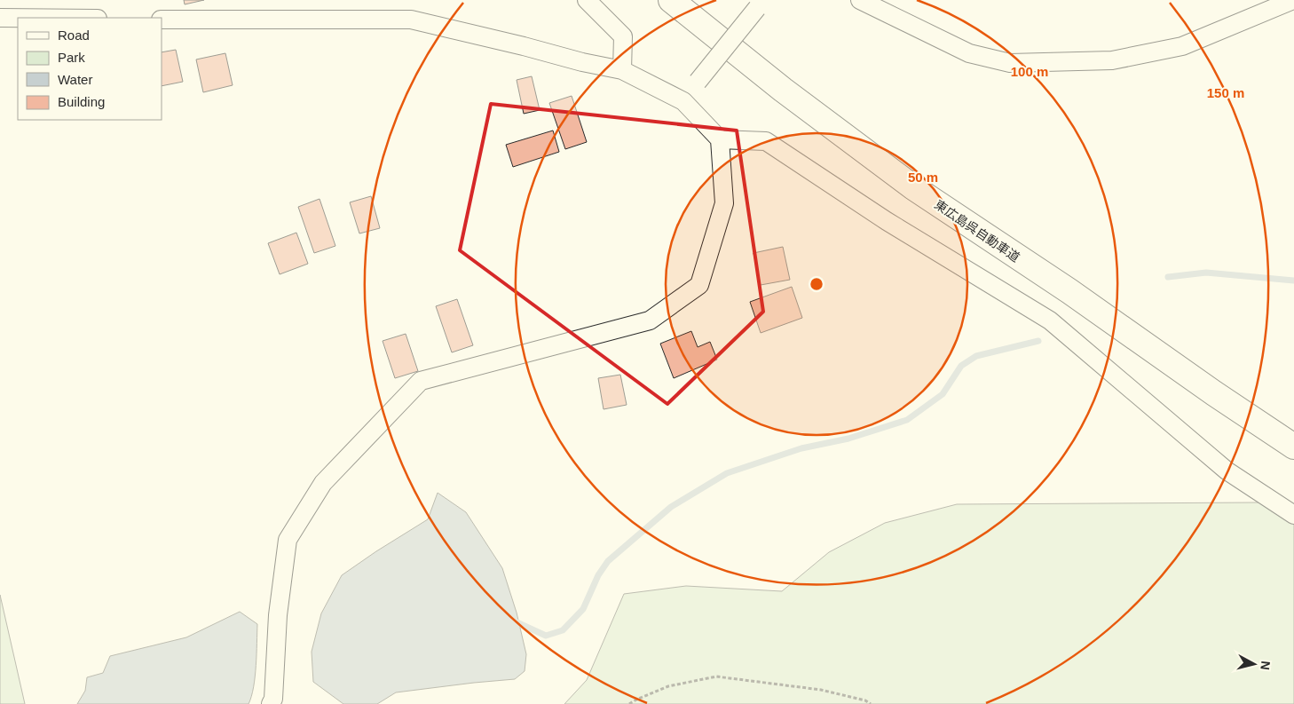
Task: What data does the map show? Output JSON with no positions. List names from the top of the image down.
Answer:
{
  "streets": {
    "highway": ["東広島呉自動車道"]
  },
  "legend": [
    "Road",
    "Park",
    "Water",
    "Building"
  ],
  "north": "right",
  "rings": ["100 m", "150 m", "50 m"]
}
